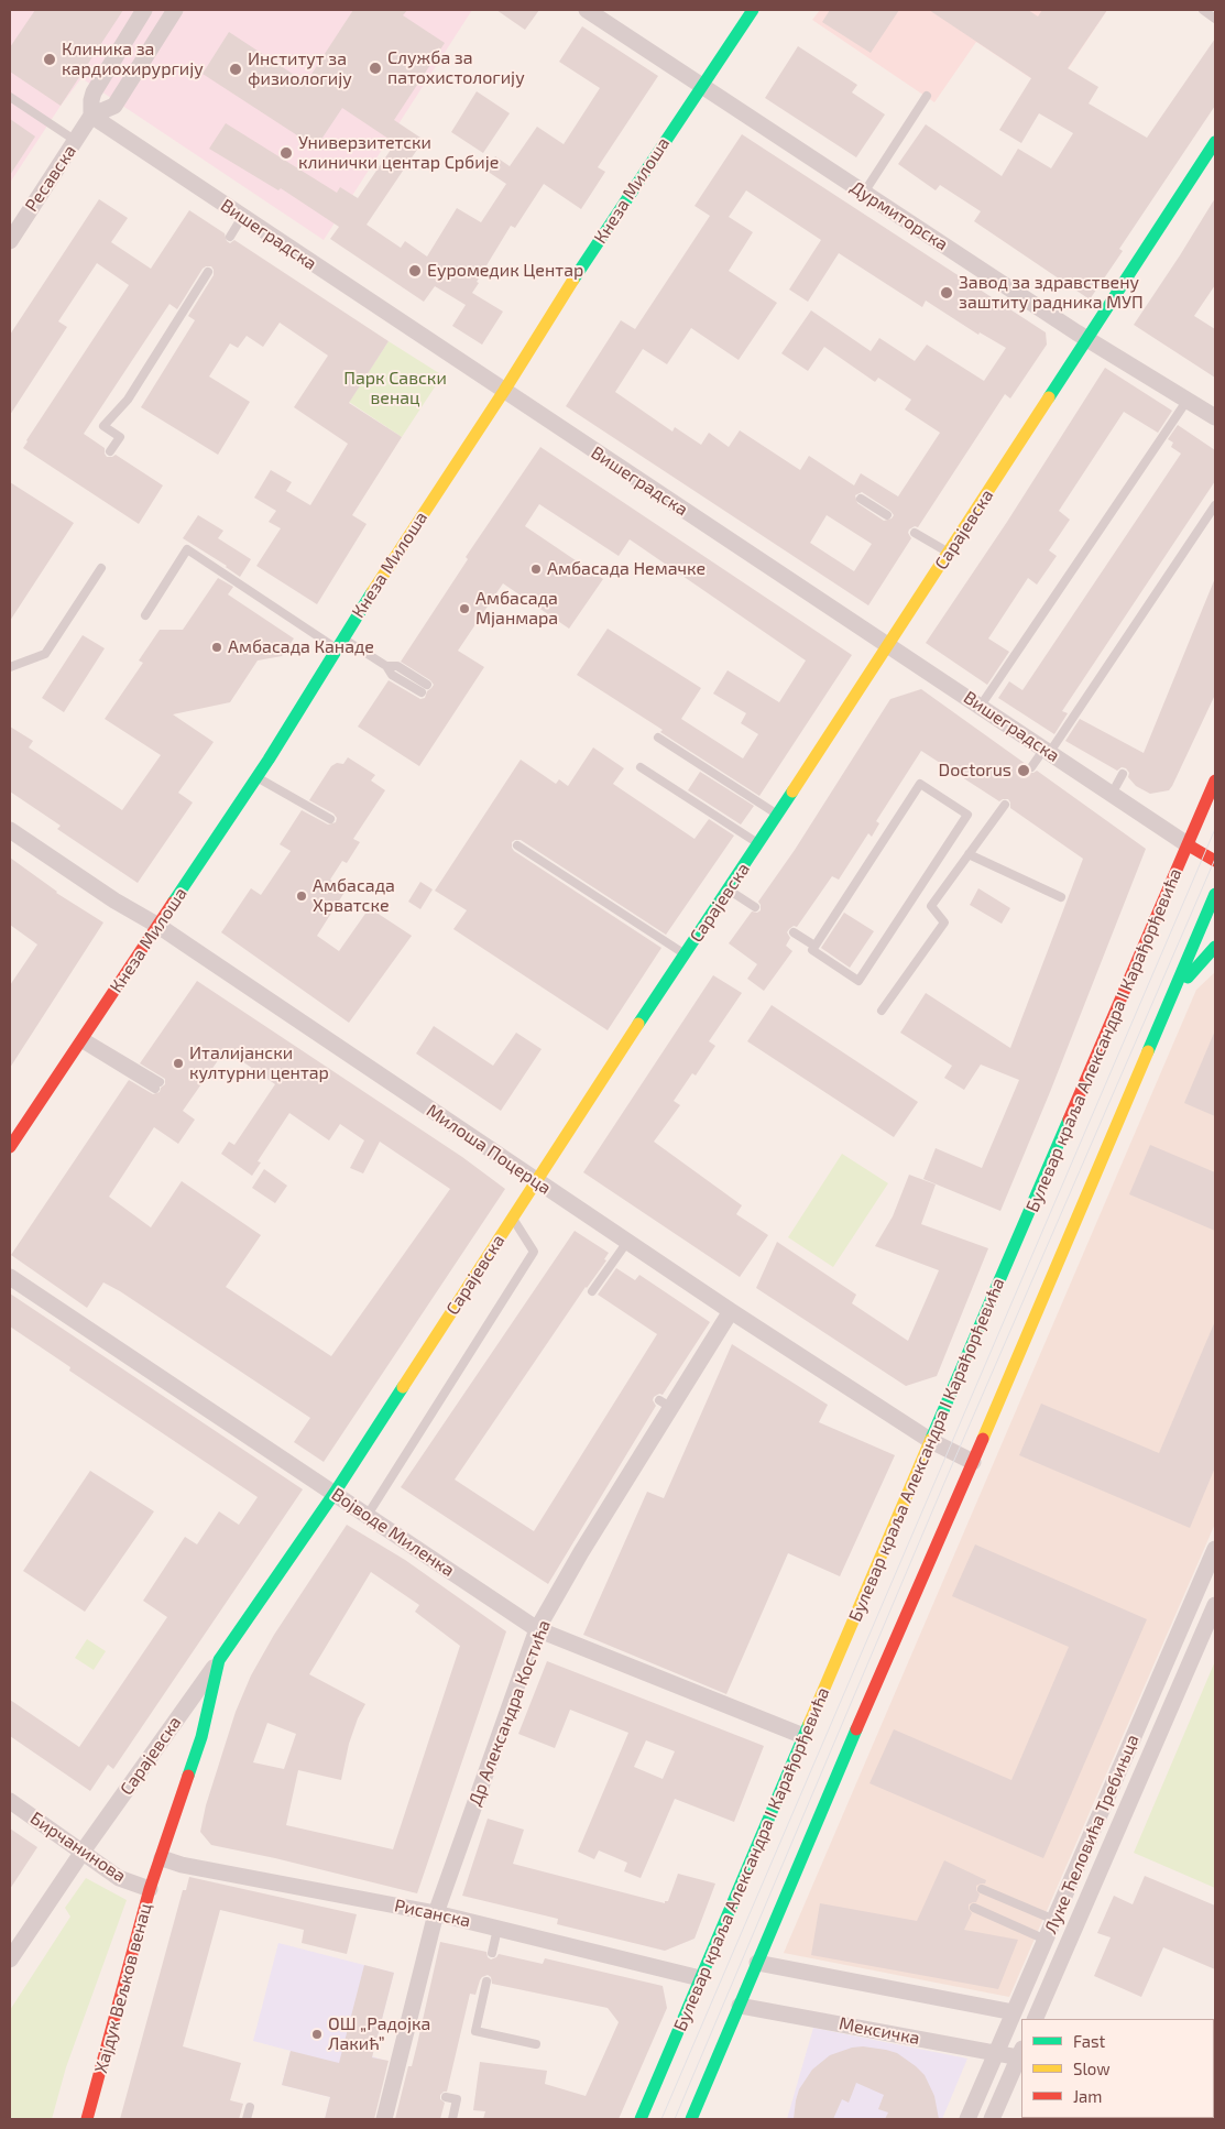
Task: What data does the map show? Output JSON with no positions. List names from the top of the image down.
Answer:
{
  "streets": {
    "main road": [
      "Кнеза Милоша",
      "Сарајевска",
      "Булевар краља Александра I Карађорђевића",
      "Хајдук Вељков венац"
    ],
    "street": [
      "Ресавска",
      "Дурмиторска",
      "Вишеградска",
      "Милоша Поцерца",
      "Војводе Миленка",
      "Др Александра Костића",
      "Луке Ћеловића Требињца",
      "Бирчанинова",
      "Рисанска",
      "Мексичка"
    ]
  },
  "crossings": [
    ["Ресавска", "Вишеградска"],
    ["Кнеза Милоша", "Дурмиторска"],
    ["Кнеза Милоша", "Вишеградска"],
    ["Кнеза Милоша", "Милоша Поцерца"],
    ["Дурмиторска", "Сарајевска"],
    ["Вишеградска", "Сарајевска"],
    ["Вишеградска", "Булевар краља Александра I Карађорђевића"],
    ["Сарајевска", "Милоша Поцерца"],
    ["Сарајевска", "Војводе Миленка"],
    ["Сарајевска", "Бирчанинова"],
    ["Сарајевска", "Рисанска"],
    ["Сарајевска", "Хајдук Вељков венац"],
    ["Булевар краља Александра I Карађорђевића", "Милоша Поцерца"],
    ["Булевар краља Александра I Карађорђевића", "Војводе Миленка"],
    ["Булевар краља Александра I Карађорђевића", "Рисанска"],
    ["Милоша Поцерца", "Др Александра Костића"],
    ["Војводе Миленка", "Др Александра Костића"],
    ["Др Александра Костића", "Рисанска"],
    ["Луке Ћеловића Требињца", "Мексичка"],
    ["Бирчанинова", "Хајдук Вељков венац"],
    ["Рисанска", "Хајдук Вељков венац"]
  ],
  "parks": ["Парк Савски венац"],
  "places": [
    "Клиника за кардиохирургију",
    "Служба за патохистологију",
    "Институт за физиологију",
    "Универзитетски клинички центар Србије",
    "Еуромедик Центар",
    "Завод за здравствену заштиту радника МУП",
    "Амбасада Немачке",
    "Амбасада Мјанмара",
    "Амбасада Канаде",
    "Doctorus",
    "Амбасада Хрватске",
    "Италијански културни центар",
    "ОШ „Радојка Лакић”"
  ],
  "legend": ["Fast", "Slow", "Jam"]
}
